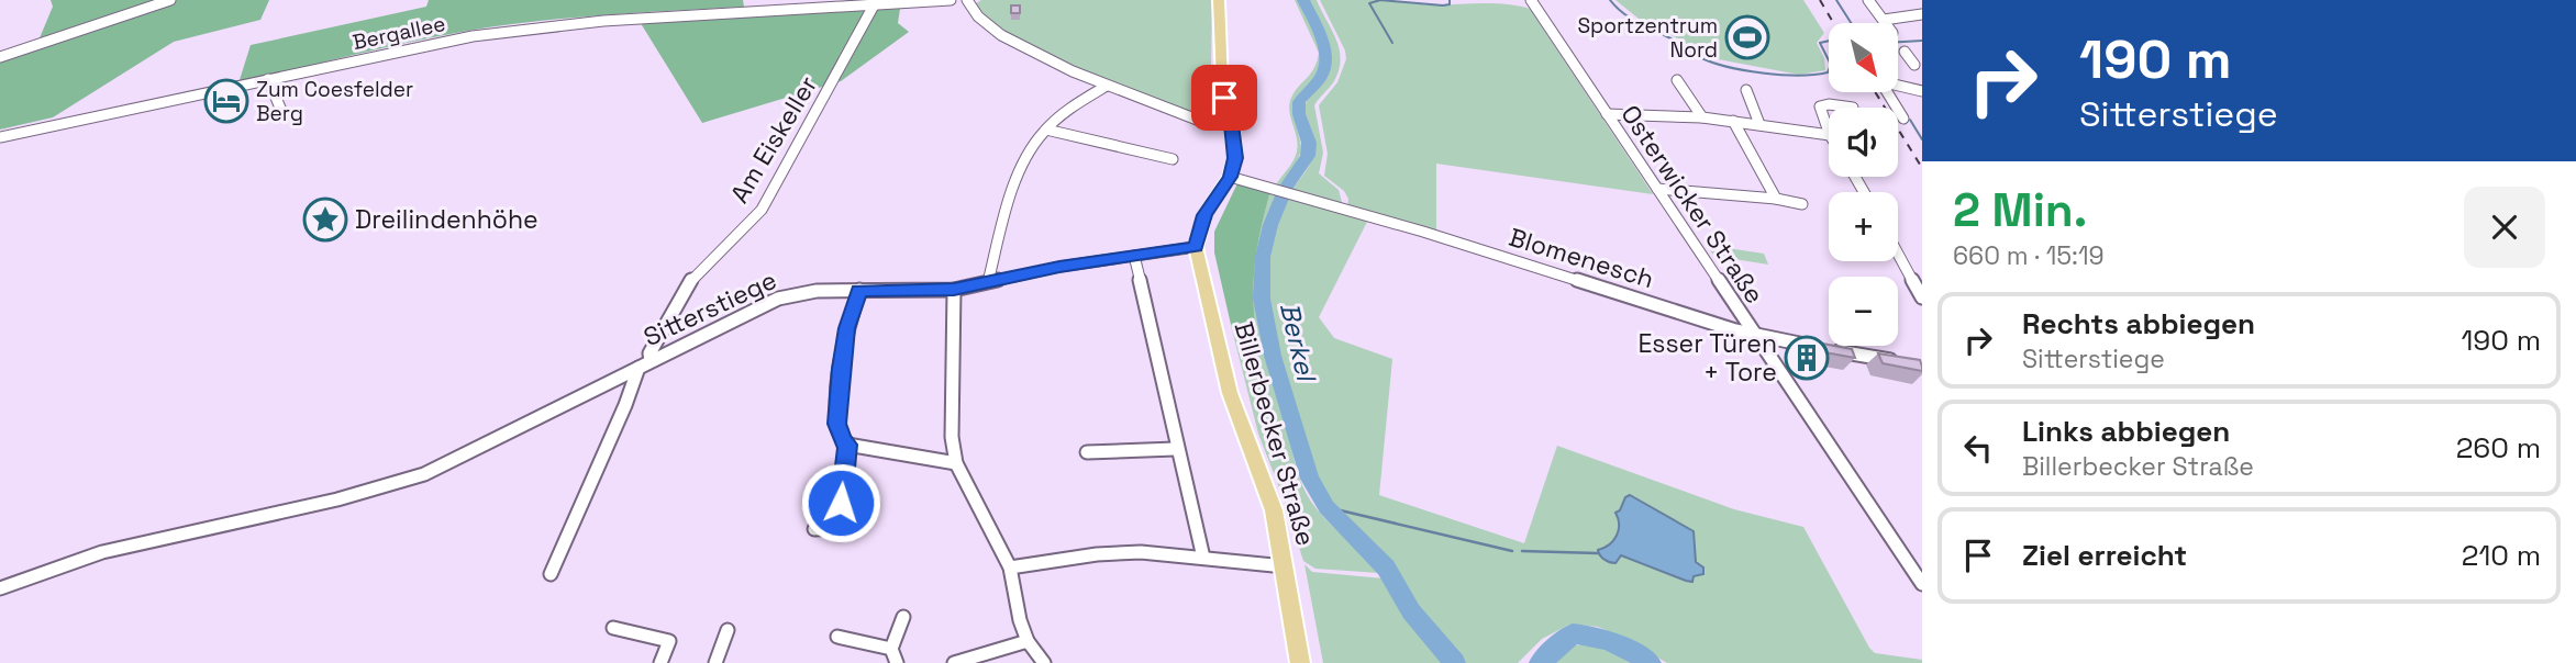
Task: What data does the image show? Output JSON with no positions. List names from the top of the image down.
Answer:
{
  "streets": {
    "main road": ["Billerbecker Straße"],
    "street": [
      "Bergallee",
      "Am Eiskeller",
      "Osterwicker Straße",
      "Blomenesch",
      "Sitterstiege"
    ]
  },
  "crossings": [
    ["Bergallee", "Am Eiskeller"],
    ["Am Eiskeller", "Sitterstiege"],
    ["Osterwicker Straße", "Blomenesch"],
    ["Blomenesch", "Billerbecker Straße"],
    ["Sitterstiege", "Billerbecker Straße"]
  ],
  "water": ["Berkel"],
  "places": {
    "sports": ["Sportzentrum Nord"],
    "hotel": ["Zum Coesfelder Berg"],
    "place": ["Dreilindenhöhe"],
    "building": ["Esser Türen + Tore"]
  },
  "north": "bottom right",
  "page": {
    "turn": ["190 m", "Sitterstiege"],
    "map_buttons": ["+", "−"],
    "heading": ["2 Min.", "660 m · 15:19"],
    "list": [
      {
        "name": "Rechts abbiegen",
        "note": "Sitterstiege",
        "value": "190 m"
      },
      {
        "name": "Links abbiegen",
        "note": "Billerbecker Straße",
        "value": "260 m"
      },
      {
        "name": "Ziel erreicht",
        "value": "210 m"
      }
    ]
  }
}
